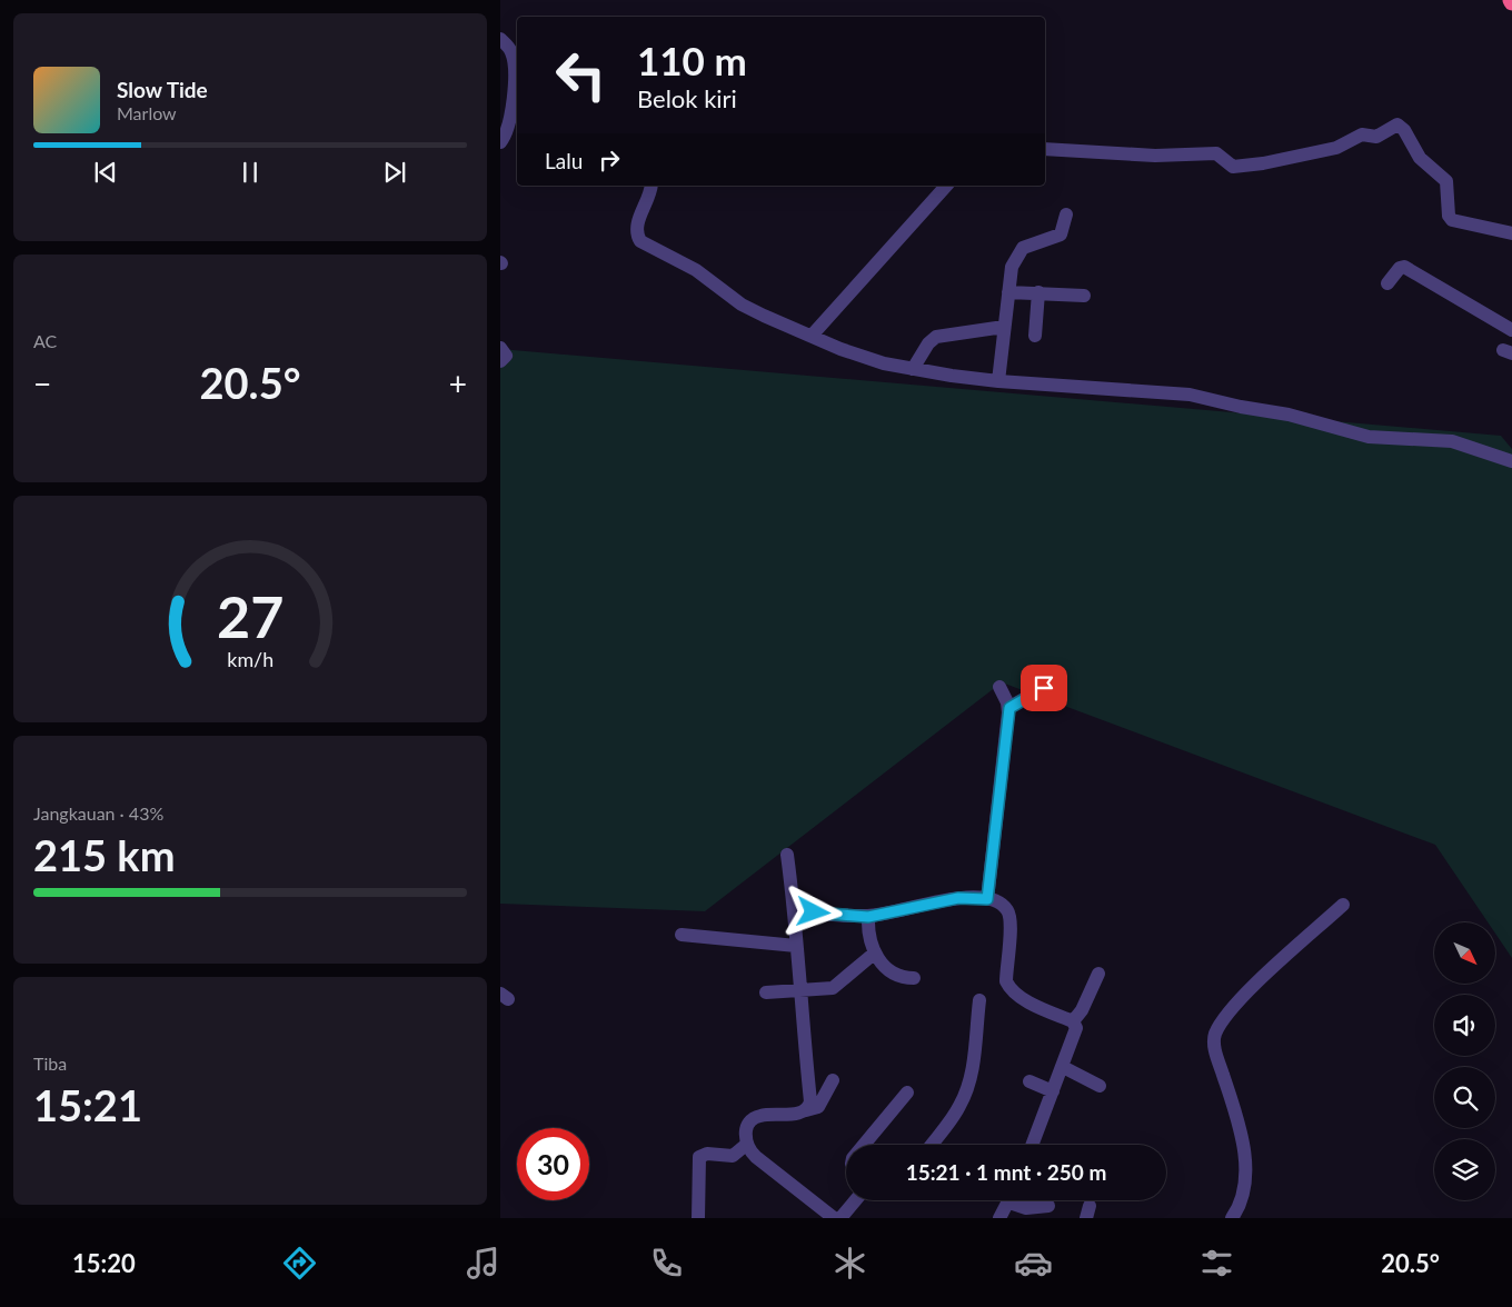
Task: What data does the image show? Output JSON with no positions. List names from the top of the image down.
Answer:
{
  "north": "bottom right",
  "page": {
    "turn": ["110 m", "Belok kiri"],
    "song": ["Slow Tide", "Marlow"],
    "then": "Lalu",
    "tile": [
      "AC",
      ["Jangkauan · 43%", "215 km"],
      ["Tiba", "15:21"]
    ],
    "heat": ["−", "20.5°", "+"],
    "limit": "30",
    "trip": "15:21 · 1 mnt · 250 m",
    "tabs": ["15:20", "20.5°"],
    "gauge": ["27", "km/h"]
  }
}
